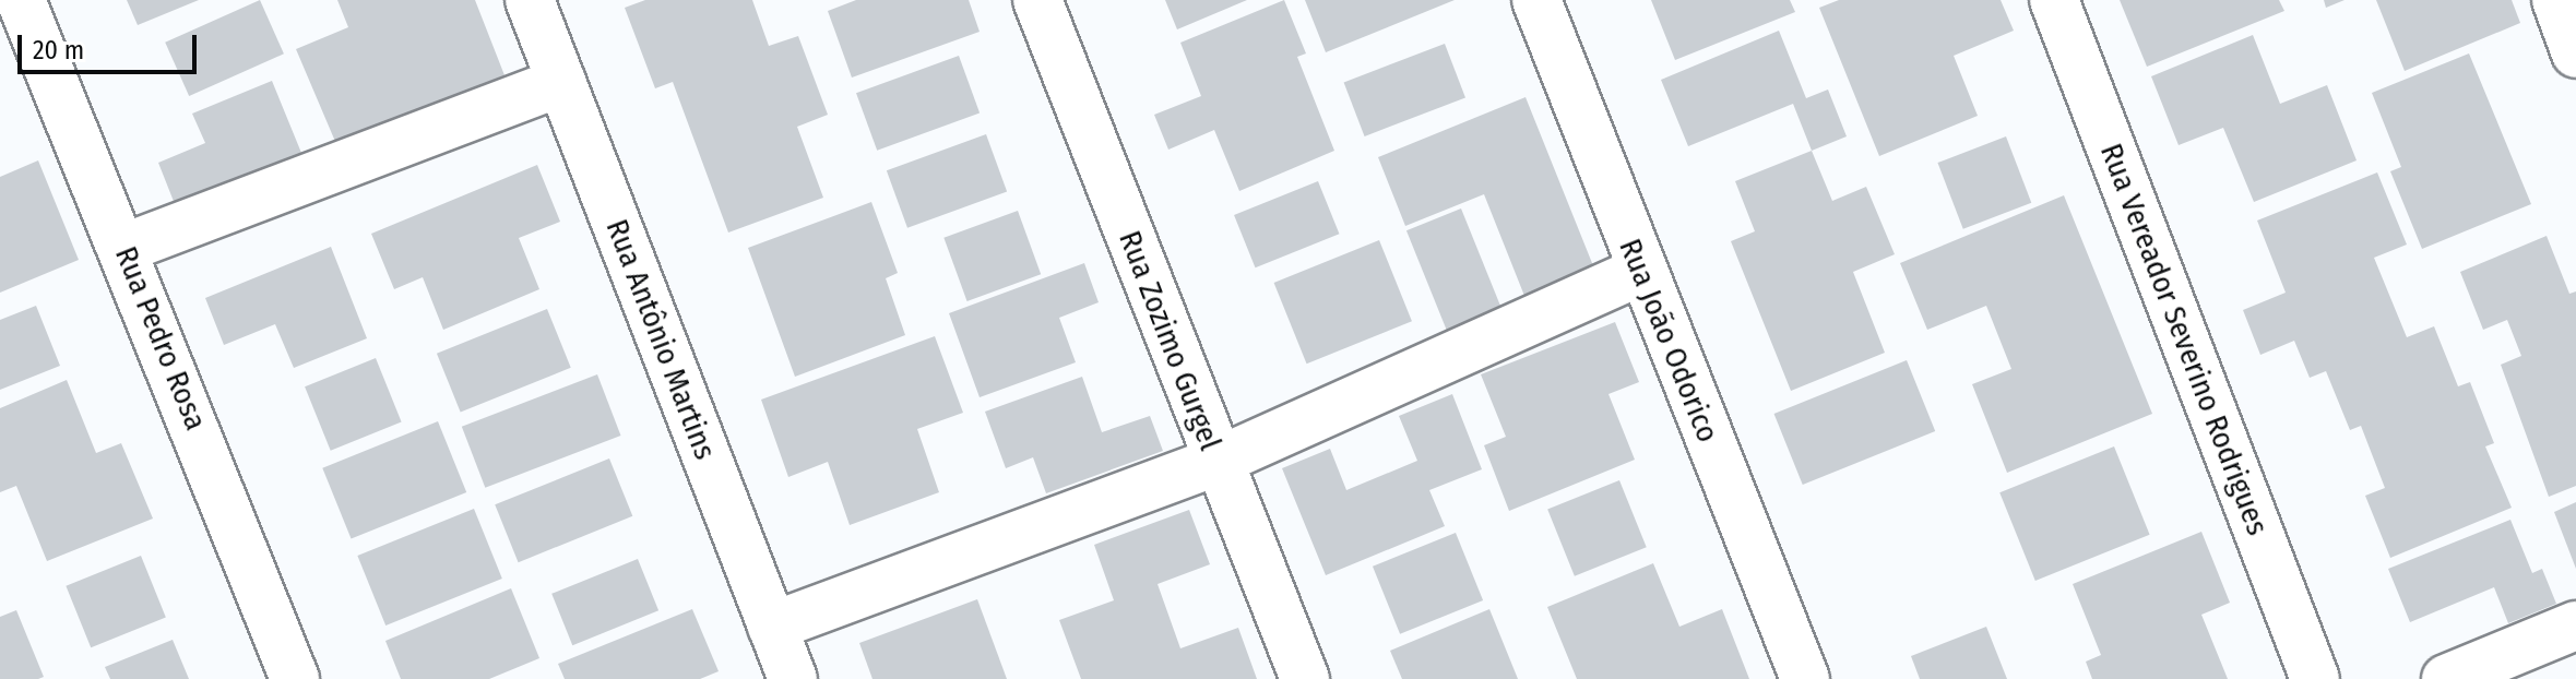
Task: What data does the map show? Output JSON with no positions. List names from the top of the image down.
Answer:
{
  "streets": {
    "street": [
      "Rua Pedro Rosa",
      "Rua Antônio Martins",
      "Rua Vereador Severino Rodrigues",
      "Rua Zozimo Gurgel",
      "Rua João Odorico"
    ]
  },
  "scale_bar": "20 m"
}
